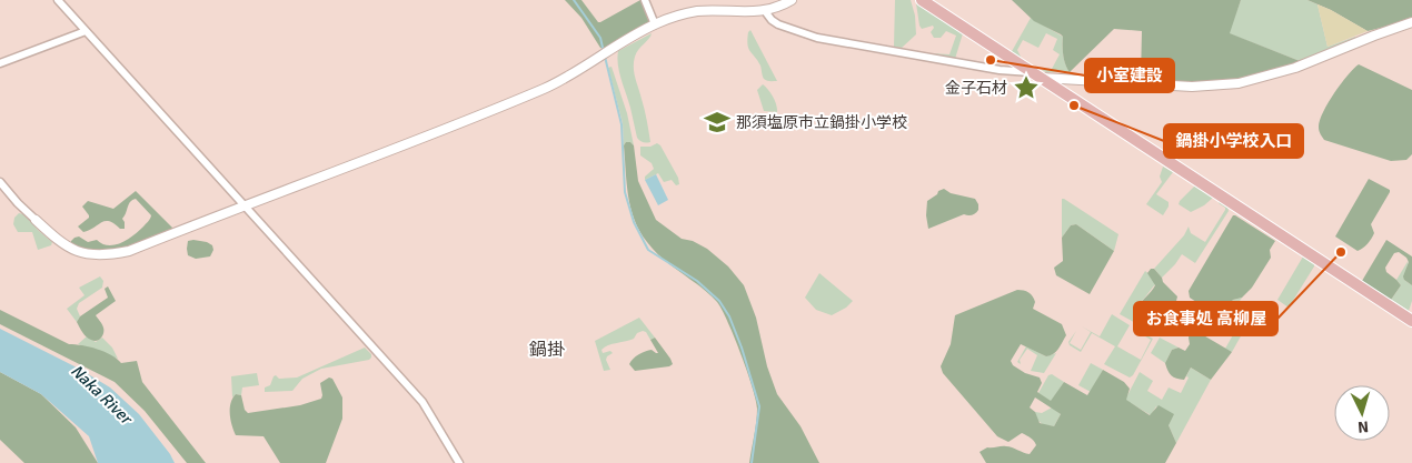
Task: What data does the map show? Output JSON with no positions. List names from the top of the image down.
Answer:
{
  "districts": ["鍋掛"],
  "water": ["Naka River"],
  "places": {
    "other": ["小室建設", "鍋掛小学校入口", "お食事処 高柳屋"],
    "place": ["金子石材"],
    "school or university": ["那須塩原市立鍋掛小学校"]
  },
  "north": "bottom"
}
